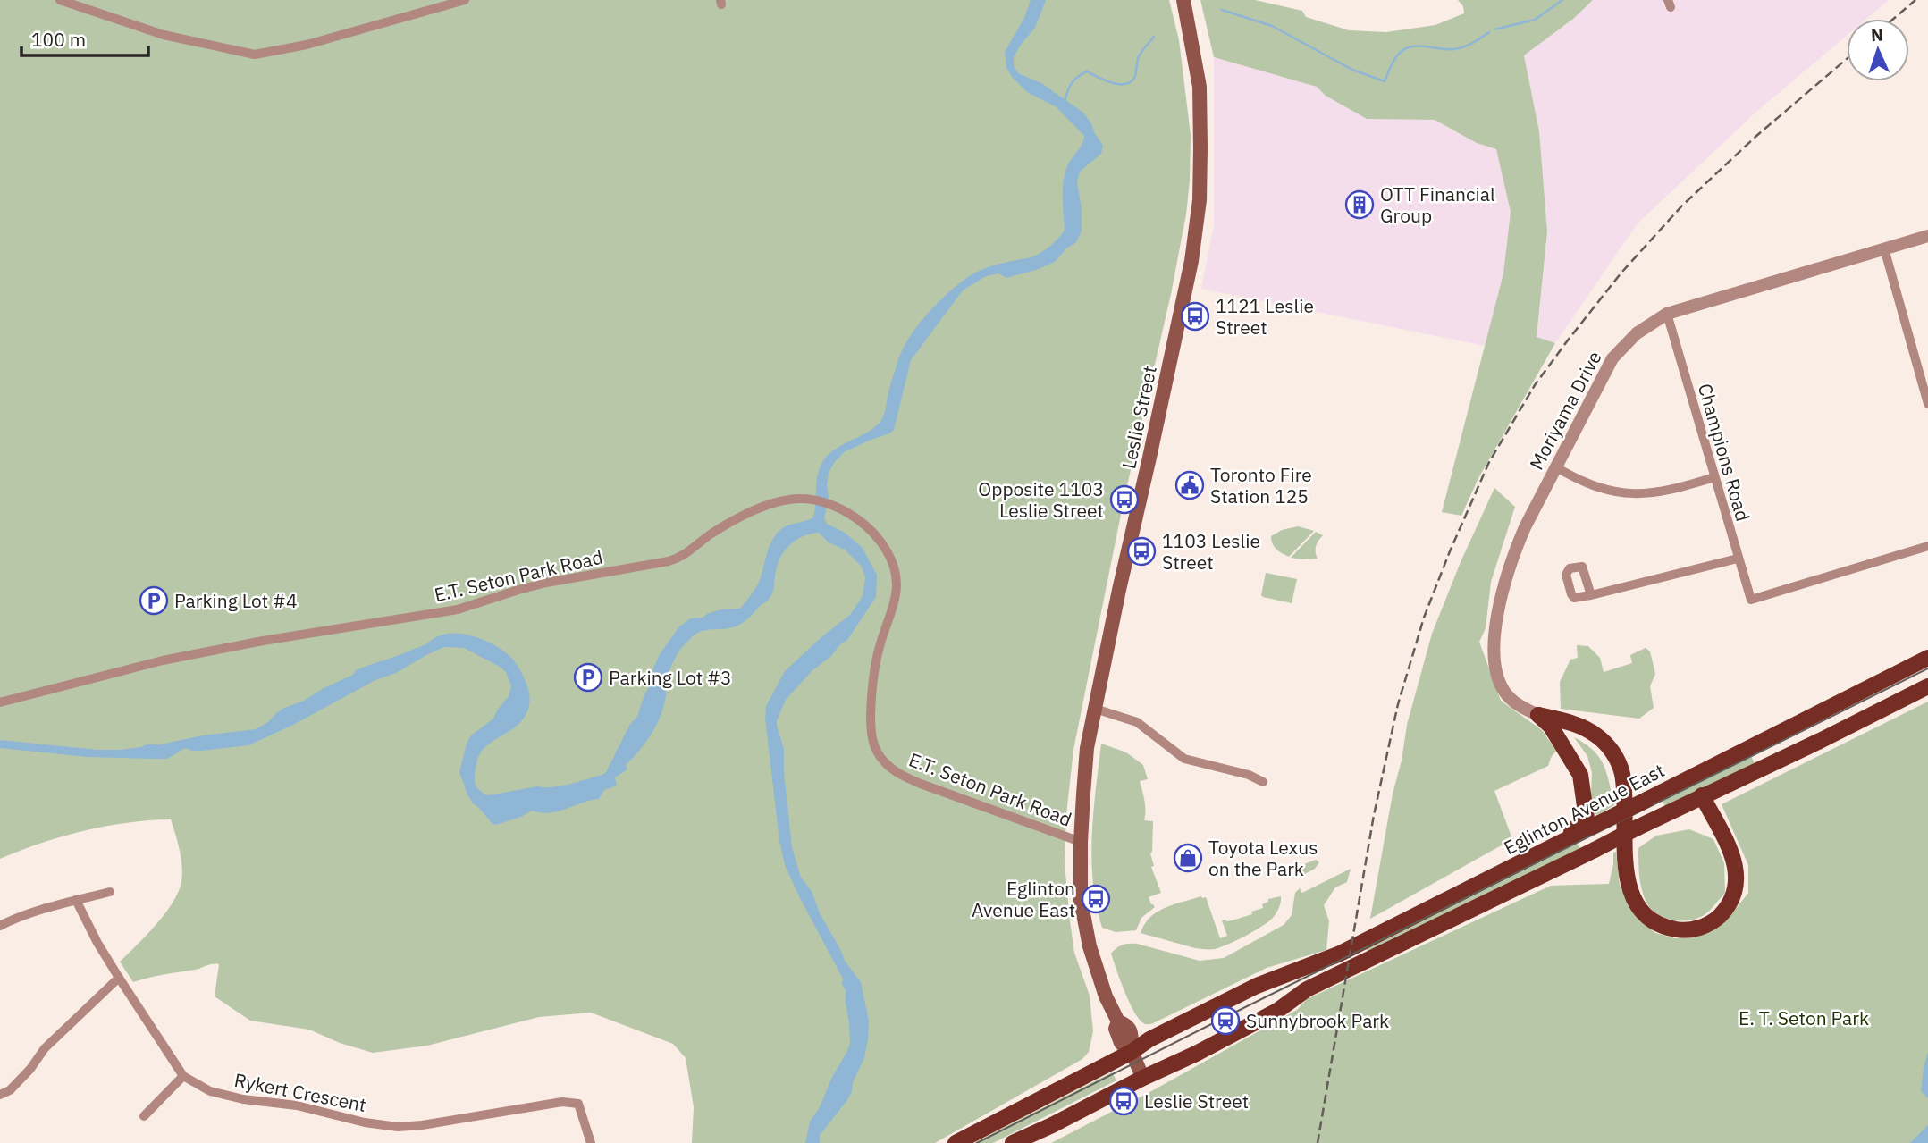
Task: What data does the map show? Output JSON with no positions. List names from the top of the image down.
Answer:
{
  "streets": {
    "main road": ["Leslie Street", "Eglinton Avenue East"],
    "street": [
      "Moriyama Drive",
      "Champions Road",
      "E.T. Seton Park Road",
      "Rykert Crescent"
    ]
  },
  "crossings": [
    ["Moriyama Drive", "Champions Road"],
    ["Leslie Street", "E.T. Seton Park Road"],
    ["Leslie Street", "Eglinton Avenue East"]
  ],
  "parks": ["E. T. Seton Park"],
  "places": {
    "building": ["OTT Financial Group"],
    "bus stop": [
      "1121 Leslie Street",
      "Opposite 1103 Leslie Street",
      "1103 Leslie Street",
      "Eglinton Avenue East",
      "Leslie Street"
    ],
    "public building": ["Toronto Fire Station 125"],
    "parking": ["Parking Lot #4", "Parking Lot #3"],
    "shop": ["Toyota Lexus on the Park"],
    "station": ["Sunnybrook Park"]
  },
  "scale_bar": "100 m",
  "north": "top"
}
